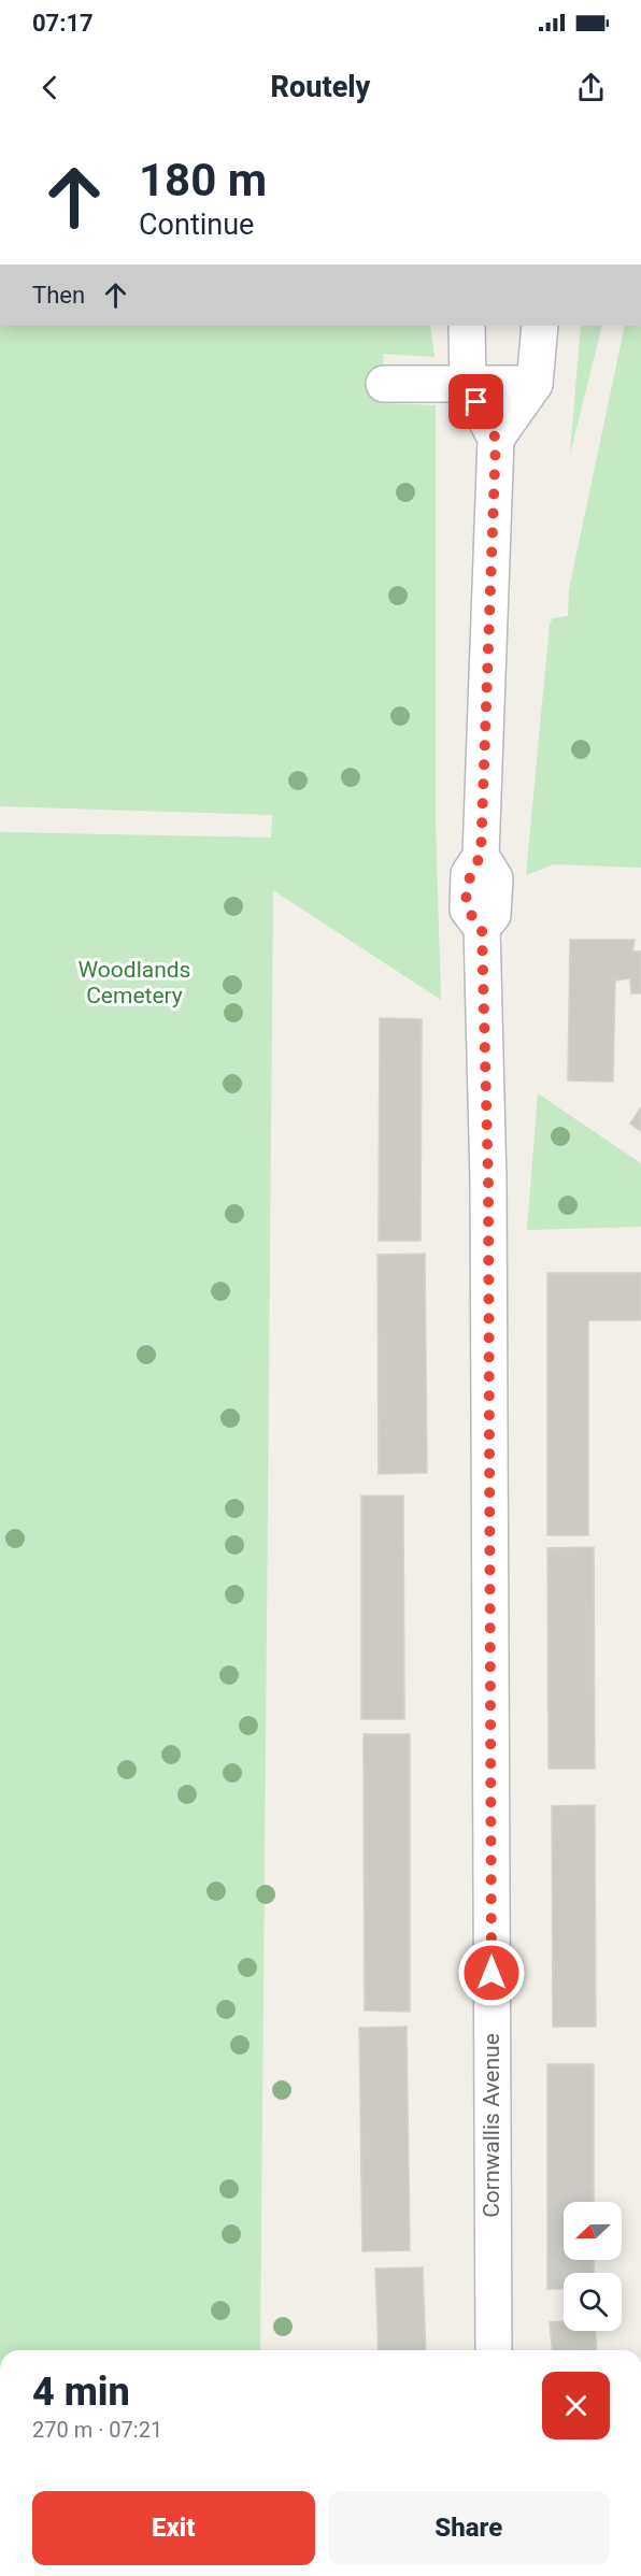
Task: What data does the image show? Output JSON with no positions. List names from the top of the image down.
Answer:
{
  "streets": {
    "street": ["Cornwallis Avenue"]
  },
  "parks": ["Woodlands Cemetery"],
  "north": "left",
  "page": {
    "status": "07:17",
    "header": "Routely",
    "turn": ["180 m", "Continue"],
    "then": "Then",
    "heading": ["4 min", "270 m · 07:21"],
    "buttons": ["Exit", "Share"]
  }
}
